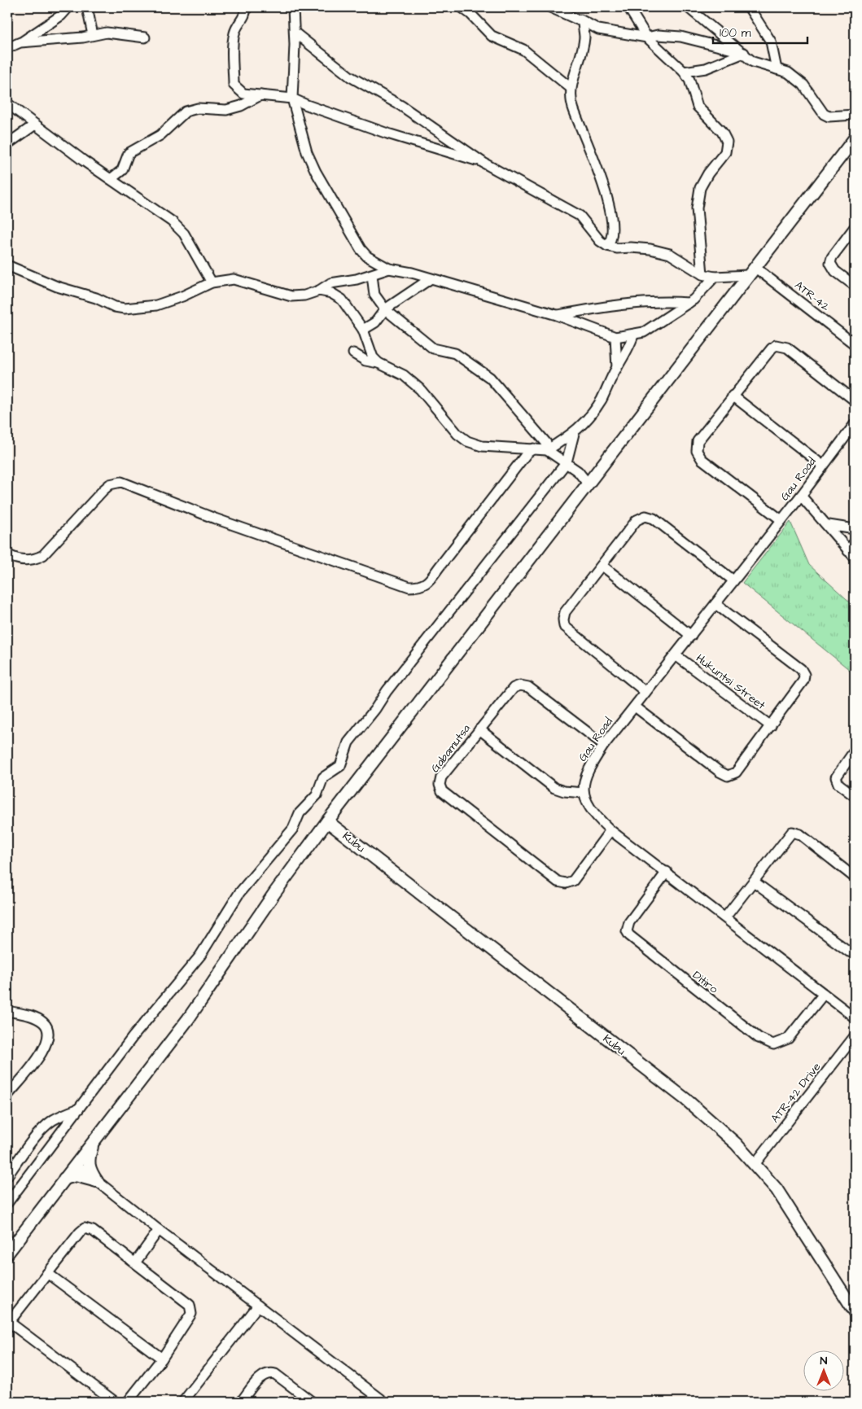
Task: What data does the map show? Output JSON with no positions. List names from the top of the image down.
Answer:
{
  "streets": {
    "main road": ["Kubu"],
    "street": [
      "ATR-42",
      "Gau Road",
      "Hukuntsi Street",
      "Gabamutsa",
      "Ditiro",
      "ATR-42 Drive"
    ]
  },
  "crossings": [
    ["Gau Road", "Hukuntsi Street"],
    ["Gau Road", "Gabamutsa"],
    ["Kubu", "ATR-42 Drive"]
  ],
  "scale_bar": "100 m",
  "north": "top"
}
